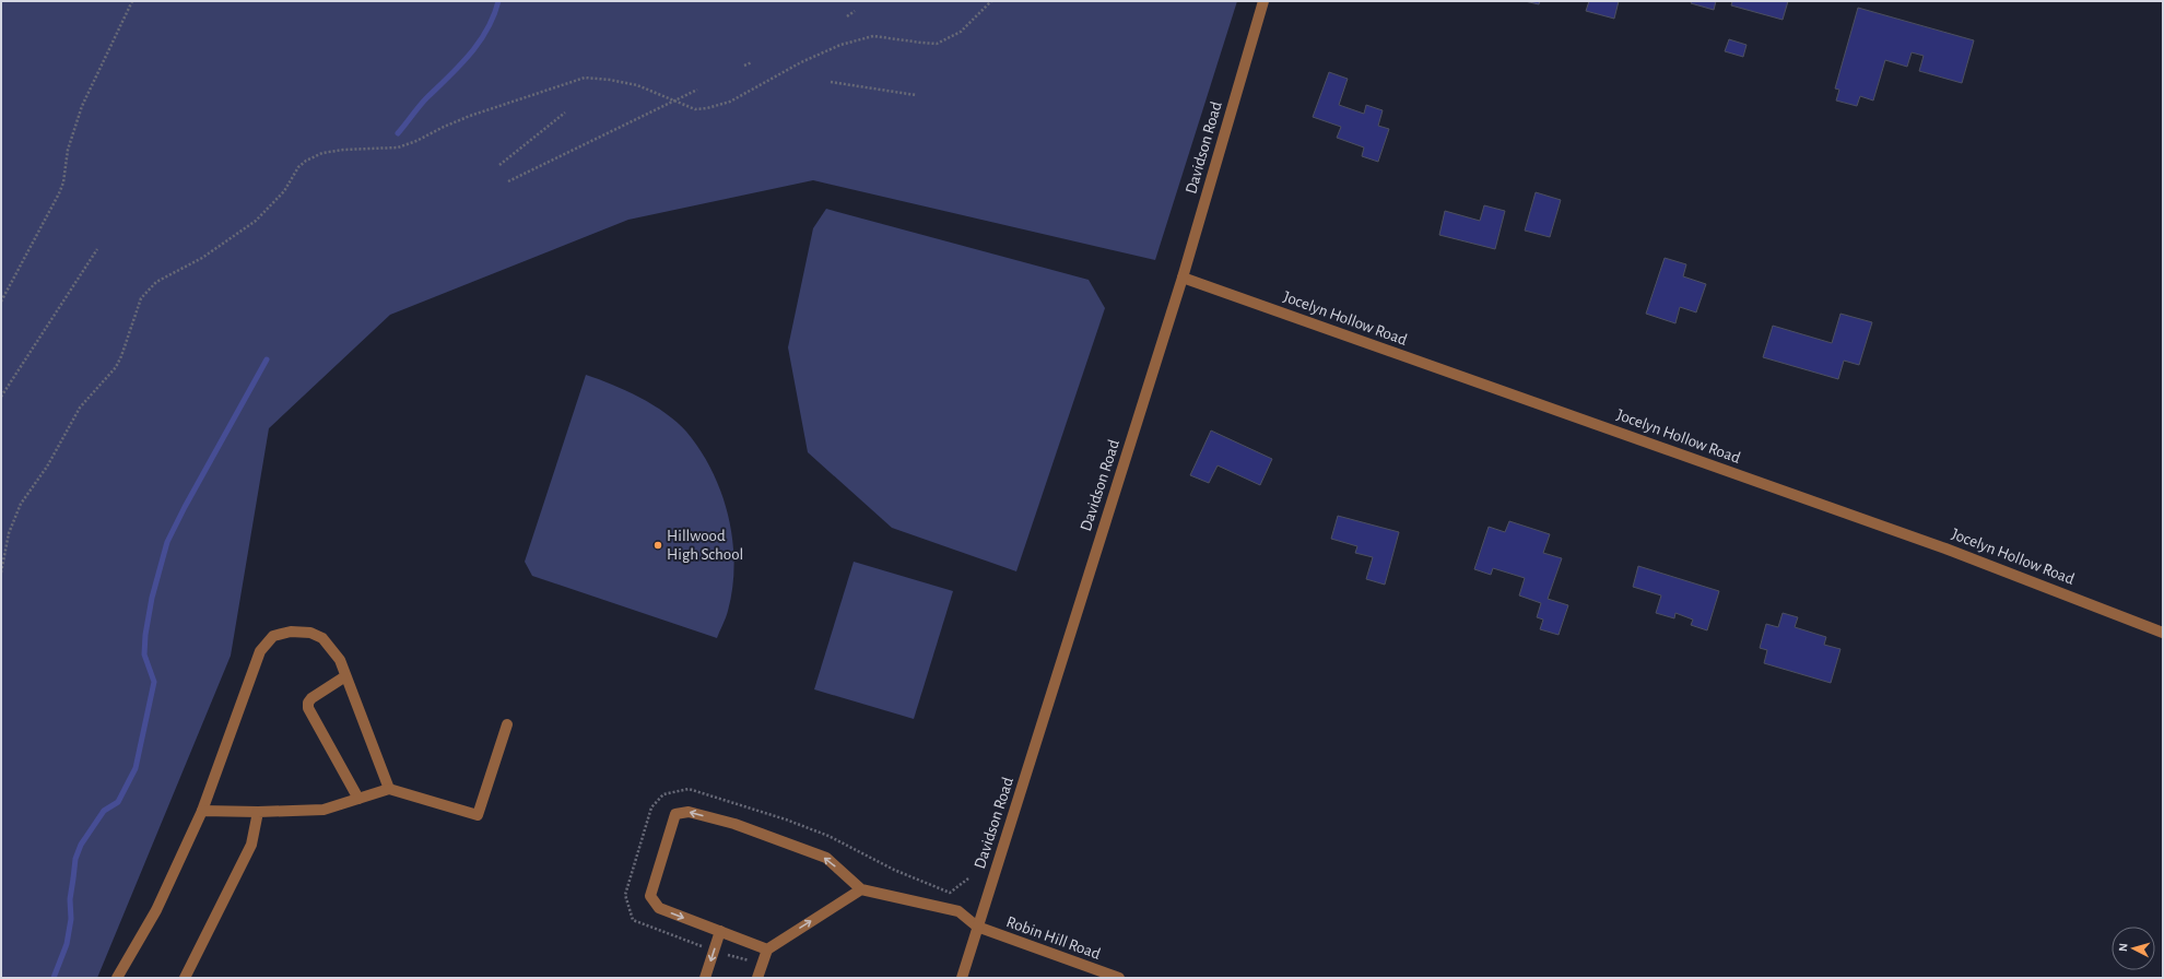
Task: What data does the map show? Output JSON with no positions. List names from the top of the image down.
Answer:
{
  "streets": {
    "street": ["Davidson Road", "Jocelyn Hollow Road", "Robin Hill Road"]
  },
  "crossings": [
    ["Davidson Road", "Jocelyn Hollow Road"],
    ["Davidson Road", "Robin Hill Road"]
  ],
  "places": ["Hillwood High School"],
  "north": "left"
}
